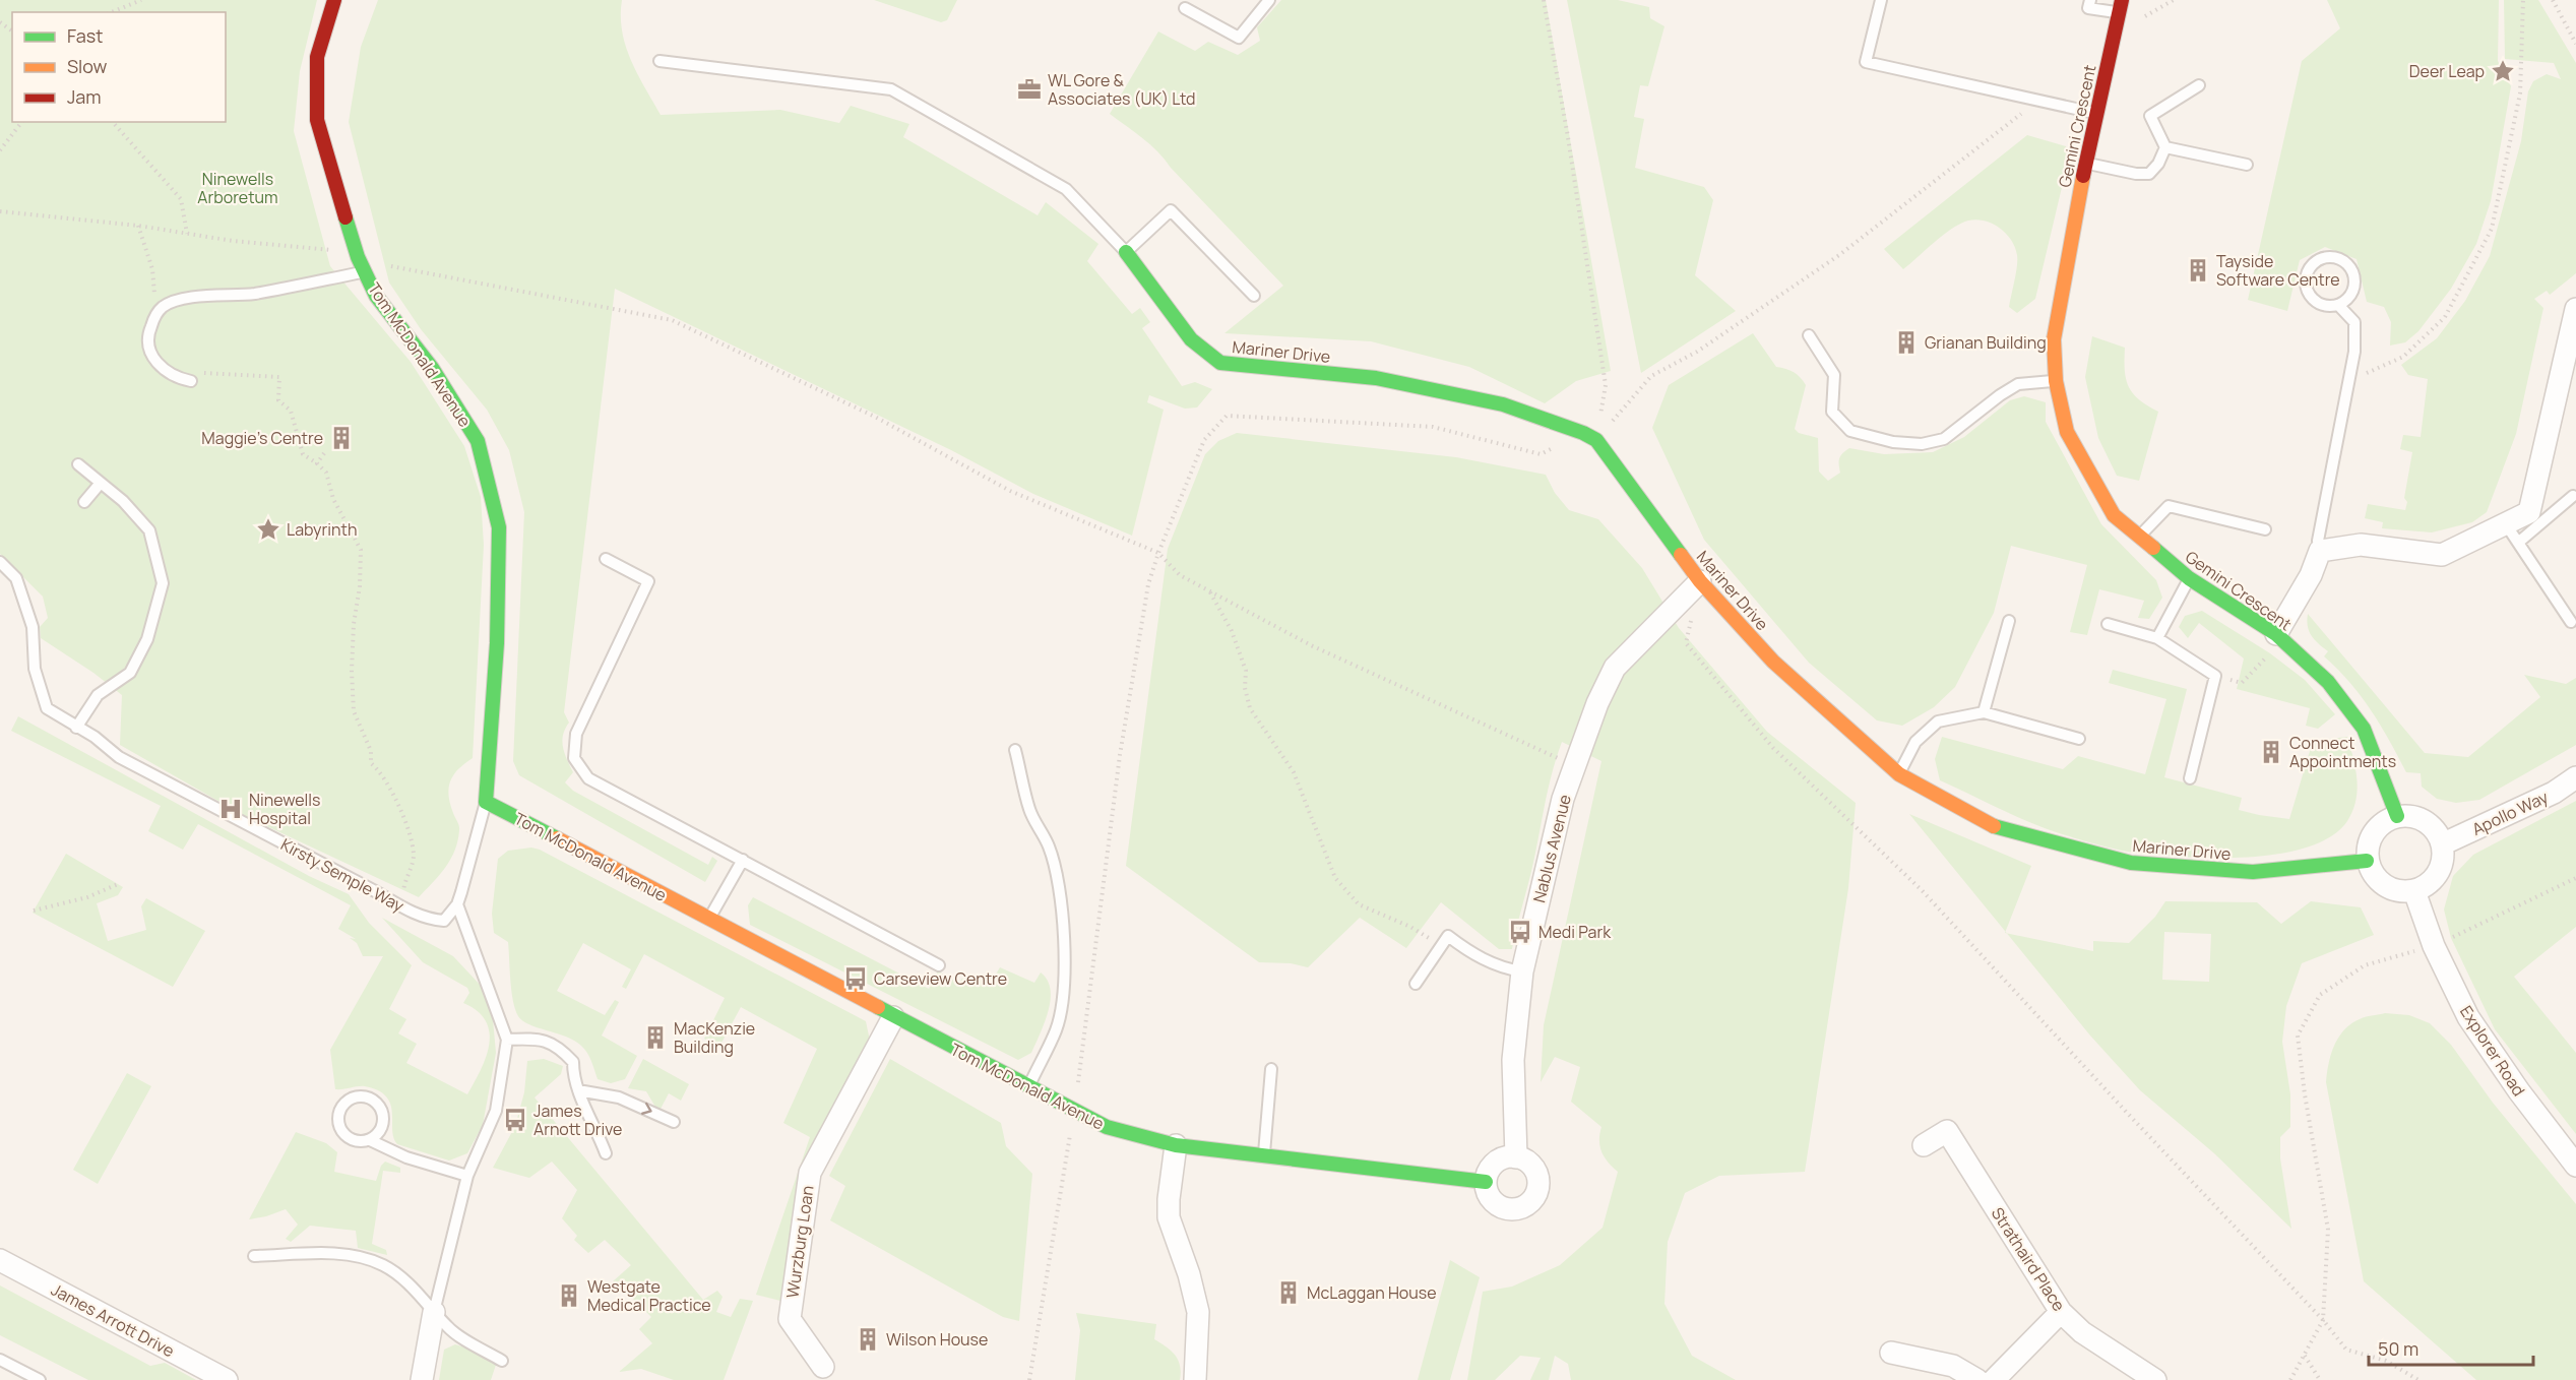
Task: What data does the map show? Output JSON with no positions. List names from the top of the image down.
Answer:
{
  "streets": {
    "street": [
      "Gemini Crescent",
      "Mariner Drive",
      "Tom McDonald Avenue",
      "Apollo Way",
      "Nablus Avenue",
      "Explorer Road",
      "Wurzburg Loan",
      "Strathaird Place",
      "James Arrott Drive"
    ],
    "lane": ["Kirsty Semple Way"]
  },
  "crossings": [
    ["Gemini Crescent", "Mariner Drive"],
    ["Gemini Crescent", "Apollo Way"],
    ["Gemini Crescent", "Explorer Road"],
    ["Mariner Drive", "Apollo Way"],
    ["Mariner Drive", "Nablus Avenue"],
    ["Mariner Drive", "Explorer Road"],
    ["Tom McDonald Avenue", "Nablus Avenue"],
    ["Tom McDonald Avenue", "Wurzburg Loan"],
    ["Apollo Way", "Explorer Road"]
  ],
  "parks": ["Ninewells Arboretum"],
  "places": {
    "place": ["Deer Leap", "Labyrinth"],
    "office": ["WL Gore & Associates (UK) Ltd"],
    "building": [
      "Tayside Software Centre",
      "Grianan Building",
      "Maggie's Centre",
      "Connect Appointments",
      "MacKenzie Building",
      "McLaggan House",
      "Westgate Medical Practice",
      "Wilson House"
    ],
    "hospital": ["Ninewells Hospital"],
    "bus stop": ["Medi Park", "Carseview Centre", "James Arnott Drive"]
  },
  "legend": ["Fast", "Slow", "Jam"],
  "scale_bar": "50 m"
}
